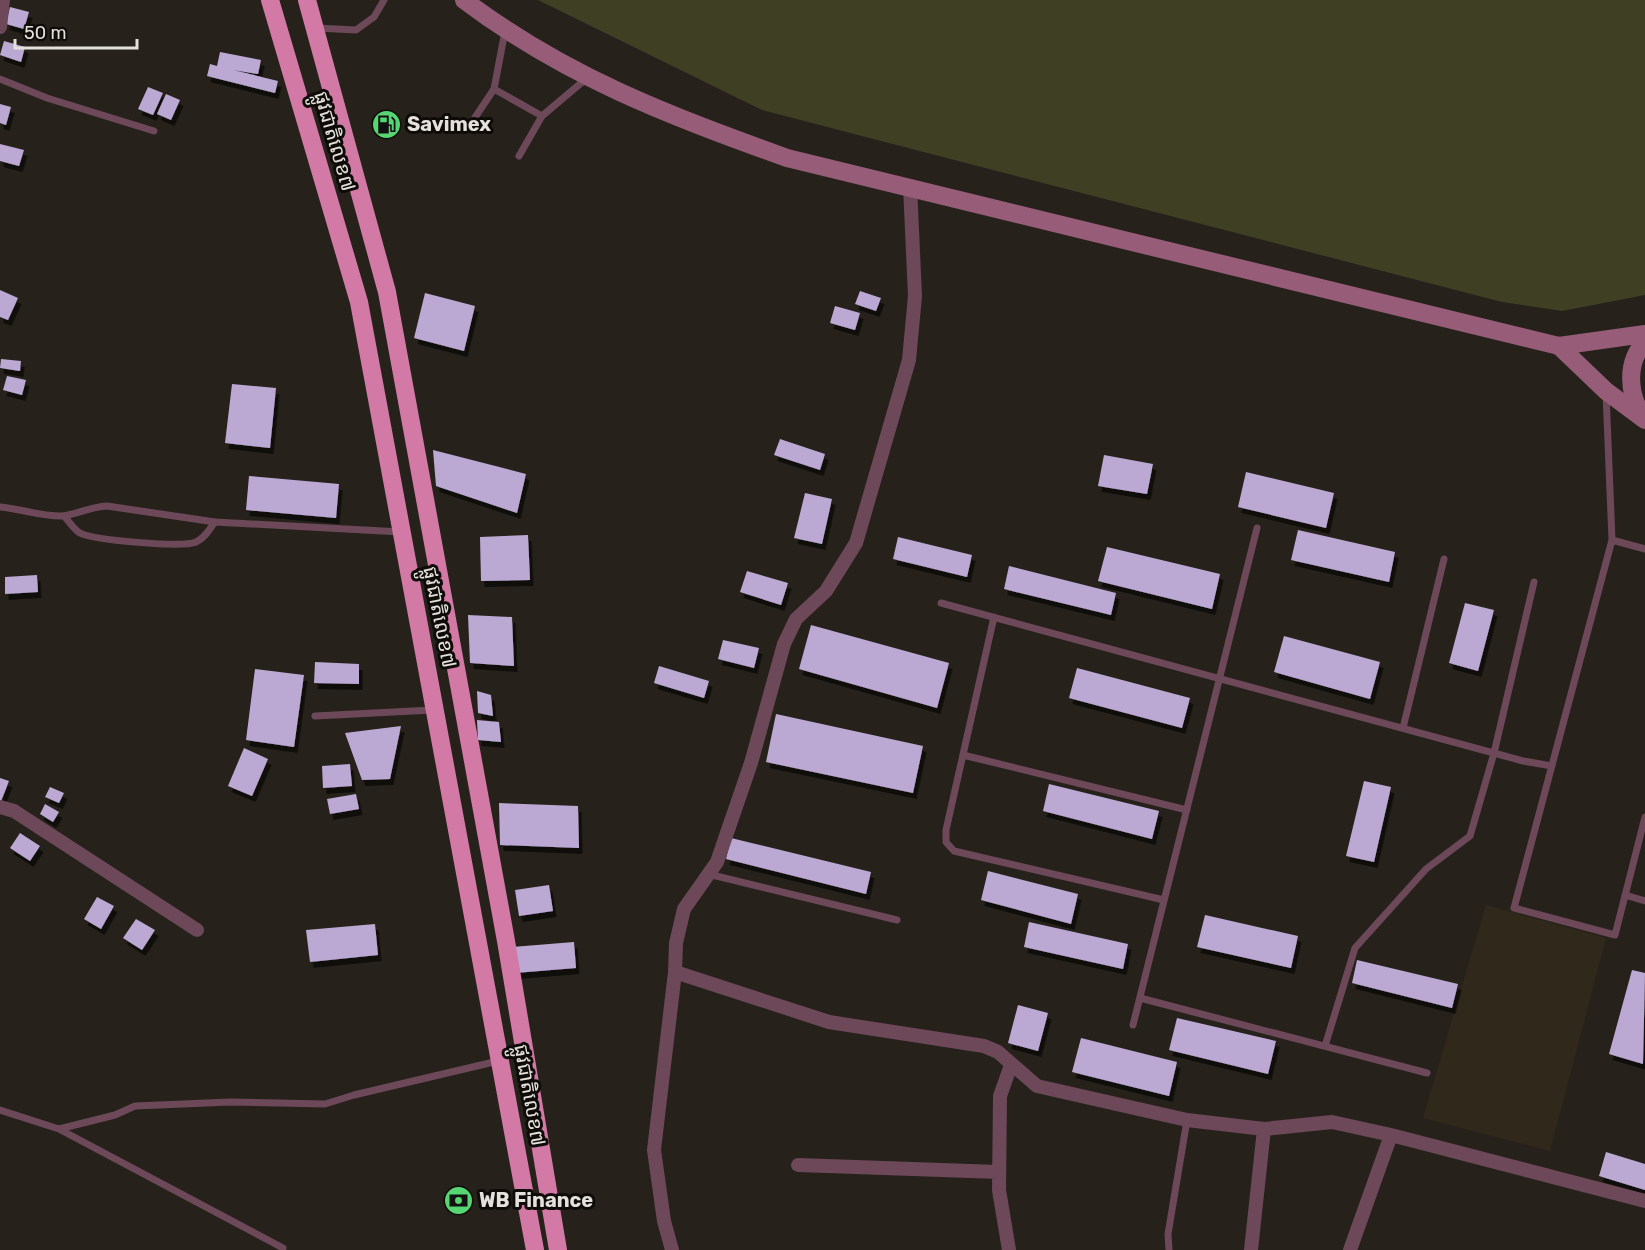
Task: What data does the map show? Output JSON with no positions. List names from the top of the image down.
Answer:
{
  "streets": {
    "highway": ["ផ្លូវជាតិលេខ៧"]
  },
  "places": {
    "fuel station": ["Savimex"],
    "bank": ["WB Finance"]
  },
  "scale_bar": "50 m"
}
